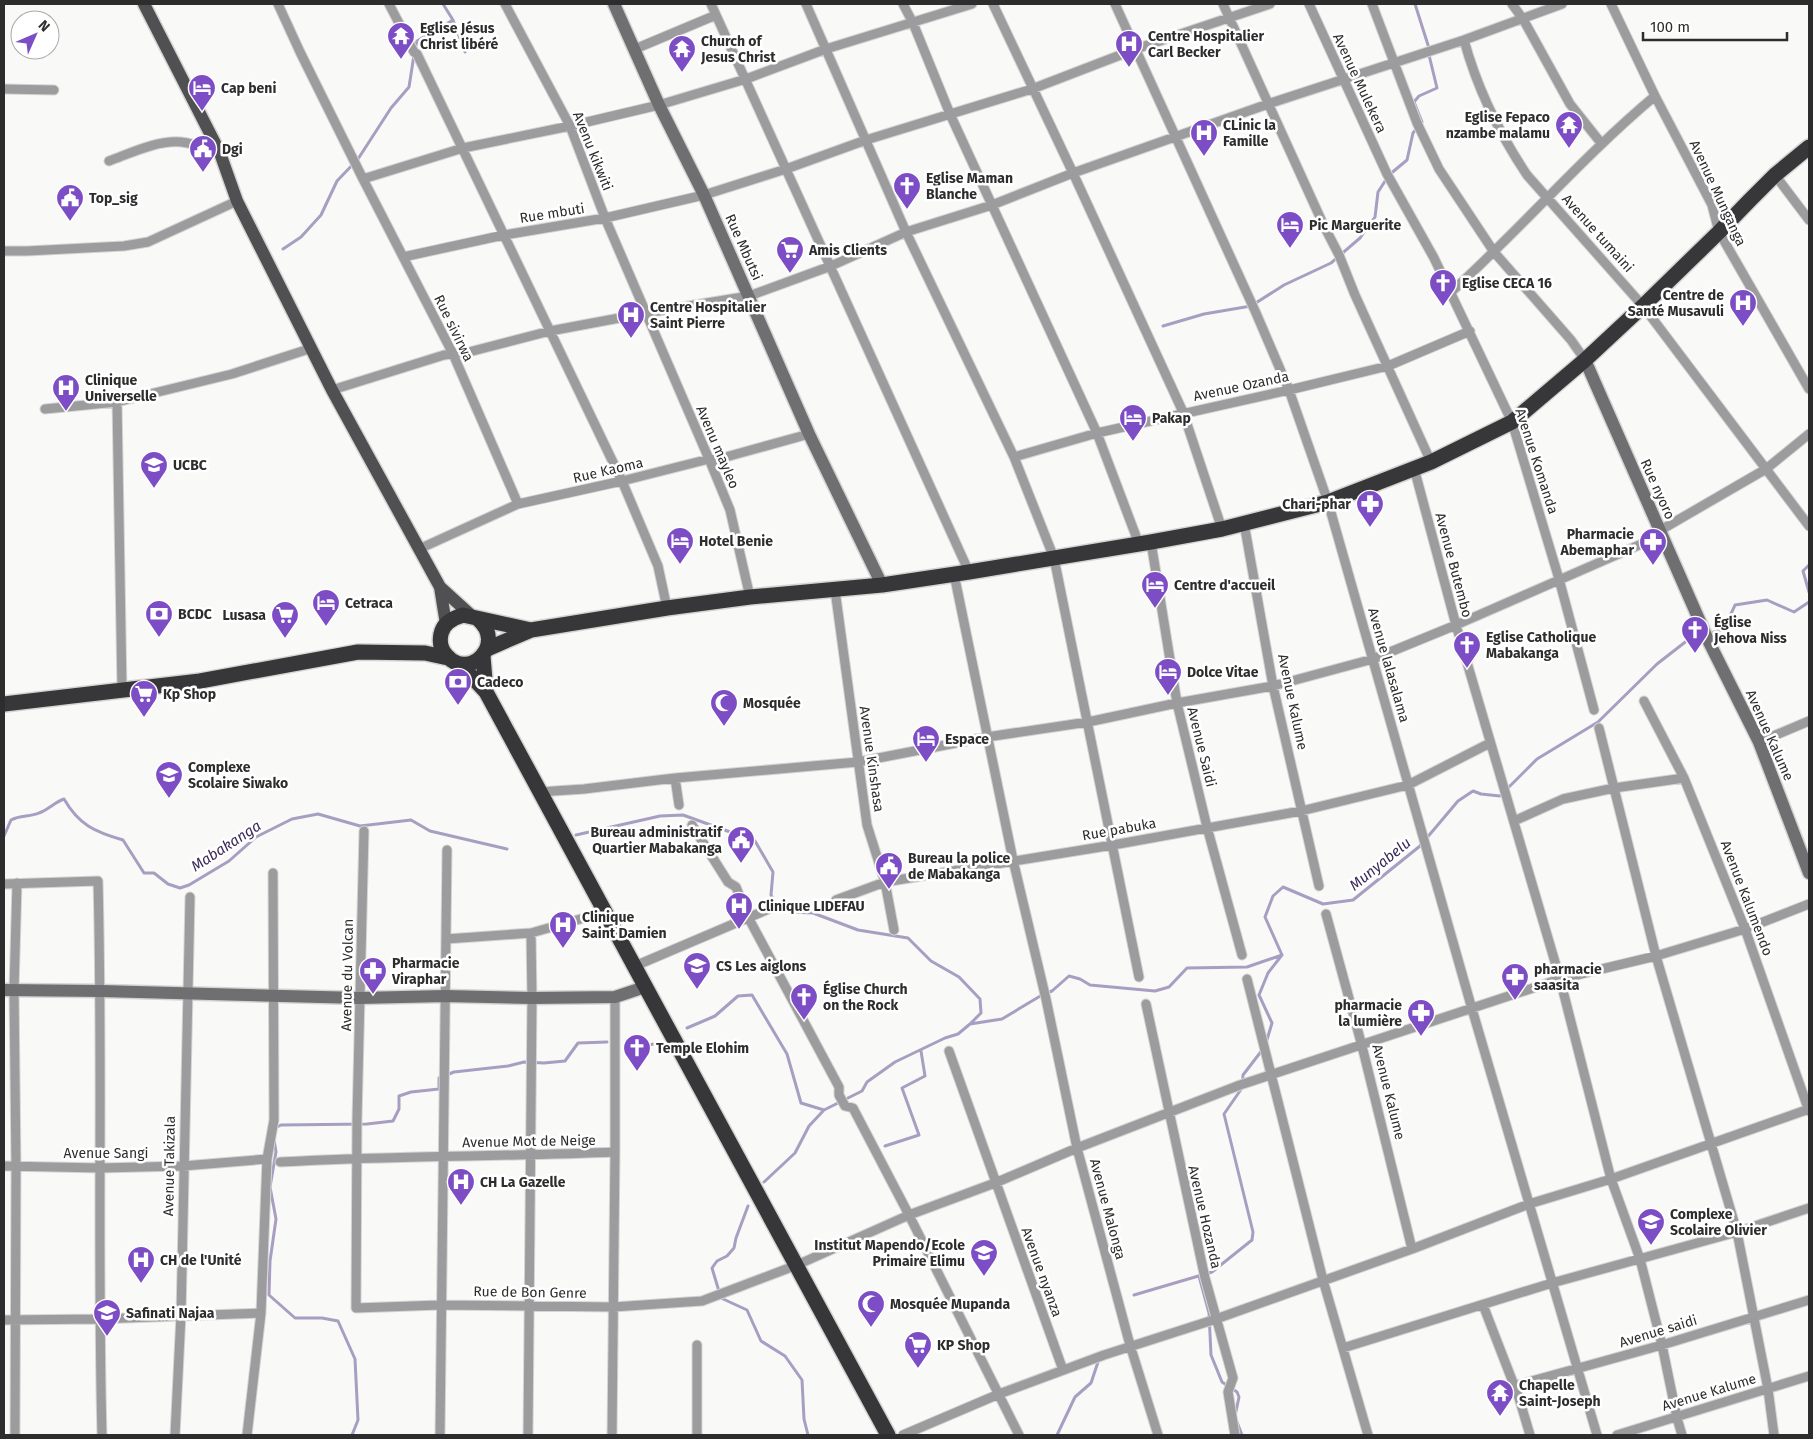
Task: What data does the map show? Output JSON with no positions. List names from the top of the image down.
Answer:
{
  "streets": {
    "street": [
      "Avenue Mulekera",
      "Avenu kikwiti",
      "Avenue Munganga",
      "Rue mbuti",
      "Avenue tumaini",
      "Rue Mbutsi",
      "Rue sivirwa",
      "Avenue Ozanda",
      "Avenu mayleo",
      "Avenue Komanda",
      "Rue Kaoma",
      "Rue nyoro",
      "Avenue Butembo",
      "Avenue lalasalama",
      "Avenue Kalume",
      "Avenue Saidi",
      "Avenue Kinshasa",
      "Rue pabuka",
      "Avenue Kalumendo",
      "Avenue du Volcan",
      "Avenue Mot de Neige",
      "Avenue Sangi",
      "Avenue Takizala",
      "Avenue Malonga",
      "Avenue Hozanda",
      "Avenue nyanza",
      "Rue de Bon Genre",
      "Avenue saidi"
    ]
  },
  "crossings": [
    ["Avenue Mulekera", "Avenue Komanda"],
    ["Avenu kikwiti", "Rue mbuti"],
    ["Avenu kikwiti", "Avenu mayleo"],
    ["Rue mbuti", "Rue Mbutsi"],
    ["Rue mbuti", "Rue sivirwa"],
    ["Rue mbuti", "Avenue lalasalama"],
    ["Rue mbuti", "Avenue Saidi"],
    ["Rue mbuti", "Avenue Malonga"],
    ["Rue Mbutsi", "Rue Kaoma"],
    ["Rue sivirwa", "Rue Kaoma"],
    ["Avenue Ozanda", "Avenue Komanda"],
    ["Avenue Ozanda", "Avenue lalasalama"],
    ["Avenue Ozanda", "Avenue Saidi"],
    ["Avenu mayleo", "Rue Kaoma"],
    ["Rue nyoro", "Avenue Kalume"],
    ["Avenue Butembo", "Avenue Kalume"],
    ["Avenue Butembo", "Rue pabuka"],
    ["Avenue Butembo", "Rue de Bon Genre"],
    ["Avenue Butembo", "Avenue saidi"],
    ["Avenue lalasalama", "Rue pabuka"],
    ["Avenue lalasalama", "Rue de Bon Genre"],
    ["Avenue Kalume", "Rue pabuka"],
    ["Avenue Kalume", "Rue de Bon Genre"],
    ["Avenue Saidi", "Rue pabuka"],
    ["Avenue Kinshasa", "Rue pabuka"],
    ["Rue pabuka", "Avenue Malonga"],
    ["Avenue Kalumendo", "Rue de Bon Genre"],
    ["Avenue du Volcan", "Rue de Bon Genre"],
    ["Avenue Sangi", "Avenue Takizala"],
    ["Avenue Malonga", "Rue de Bon Genre"],
    ["Avenue Hozanda", "Rue de Bon Genre"],
    ["Avenue nyanza", "Rue de Bon Genre"]
  ],
  "water": ["Mabakanga", "Munyabelu"],
  "places": {
    "temple": [
      "Eglise Jésus Christ libéré",
      "Church of Jesus Christ",
      "Eglise Fepaco nzambe malamu",
      "Chapelle Saint-Joseph"
    ],
    "hospital": [
      "Centre Hospitalier Carl Becker",
      "CLinic la Famille",
      "Centre de Santé Musavuli",
      "Centre Hospitalier Saint Pierre",
      "Clinique Universelle",
      "Clinique LIDEFAU",
      "Clinique Saint Damien",
      "CH La Gazelle",
      "CH de l'Unité"
    ],
    "hotel": [
      "Cap beni",
      "Pic Marguerite",
      "Pakap",
      "Hotel Benie",
      "Centre d'accueil",
      "Cetraca",
      "Dolce Vitae",
      "Espace"
    ],
    "public building": [
      "Dgi",
      "Top_sig",
      "Bureau administratif Quartier Mabakanga",
      "Bureau la police de Mabakanga"
    ],
    "church": [
      "Eglise Maman Blanche",
      "Eglise CECA 16",
      "Église Jehova Niss",
      "Eglise Catholique Mabakanga",
      "Église Church on the Rock",
      "Temple Elohim"
    ],
    "supermarket": [
      "Amis Clients",
      "Lusasa",
      "Kp Shop",
      "KP Shop"
    ],
    "school or university": [
      "UCBC",
      "Complexe Scolaire Siwako",
      "CS Les aiglons",
      "Complexe Scolaire Olivier",
      "Institut Mapendo/Ecole Primaire Elimu",
      "Safinati Najaa"
    ],
    "pharmacy": [
      "Chari-phar",
      "Pharmacie Abemaphar",
      "Pharmacie Viraphar",
      "pharmacie saasita",
      "pharmacie la lumière"
    ],
    "bank": ["BCDC", "Cadeco"],
    "mosque": ["Mosquée", "Mosquée Mupanda"]
  },
  "scale_bar": "100 m",
  "north": "top right"
}
